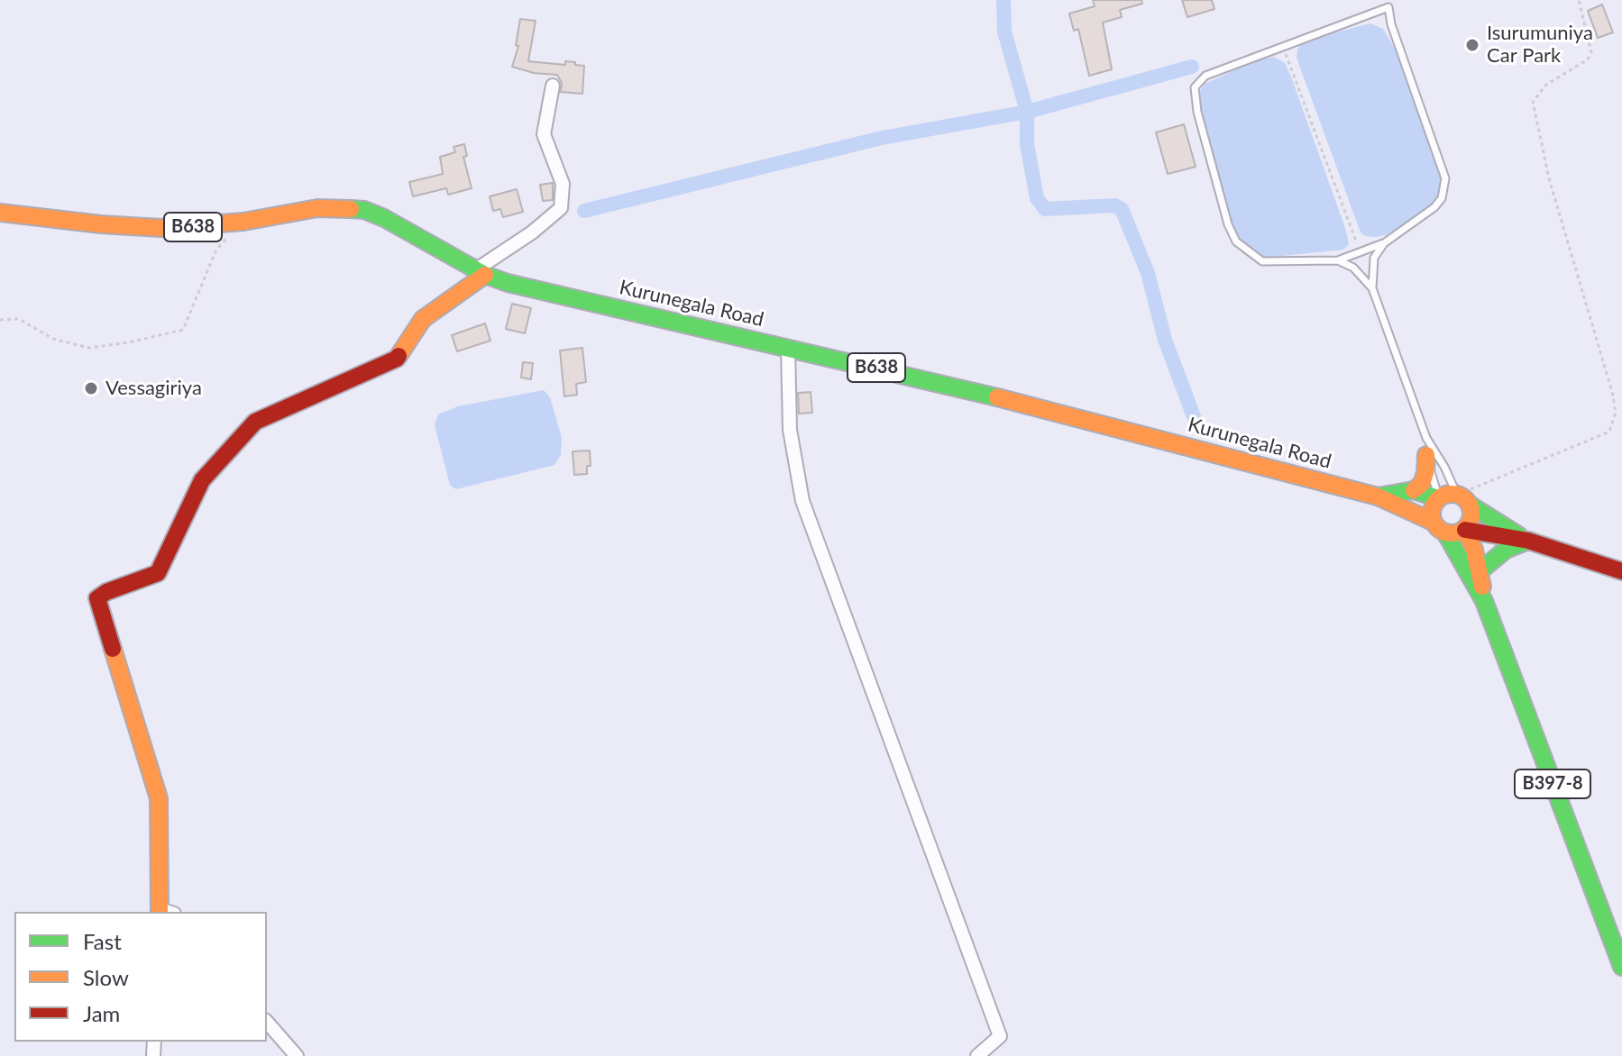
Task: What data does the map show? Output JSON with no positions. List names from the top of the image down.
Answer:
{
  "streets": {
    "main road": ["B638", "Kurunegala Road", "B397-8"]
  },
  "places": ["Isurumuniya Car Park", "Vessagiriya"],
  "legend": ["Fast", "Slow", "Jam"]
}
